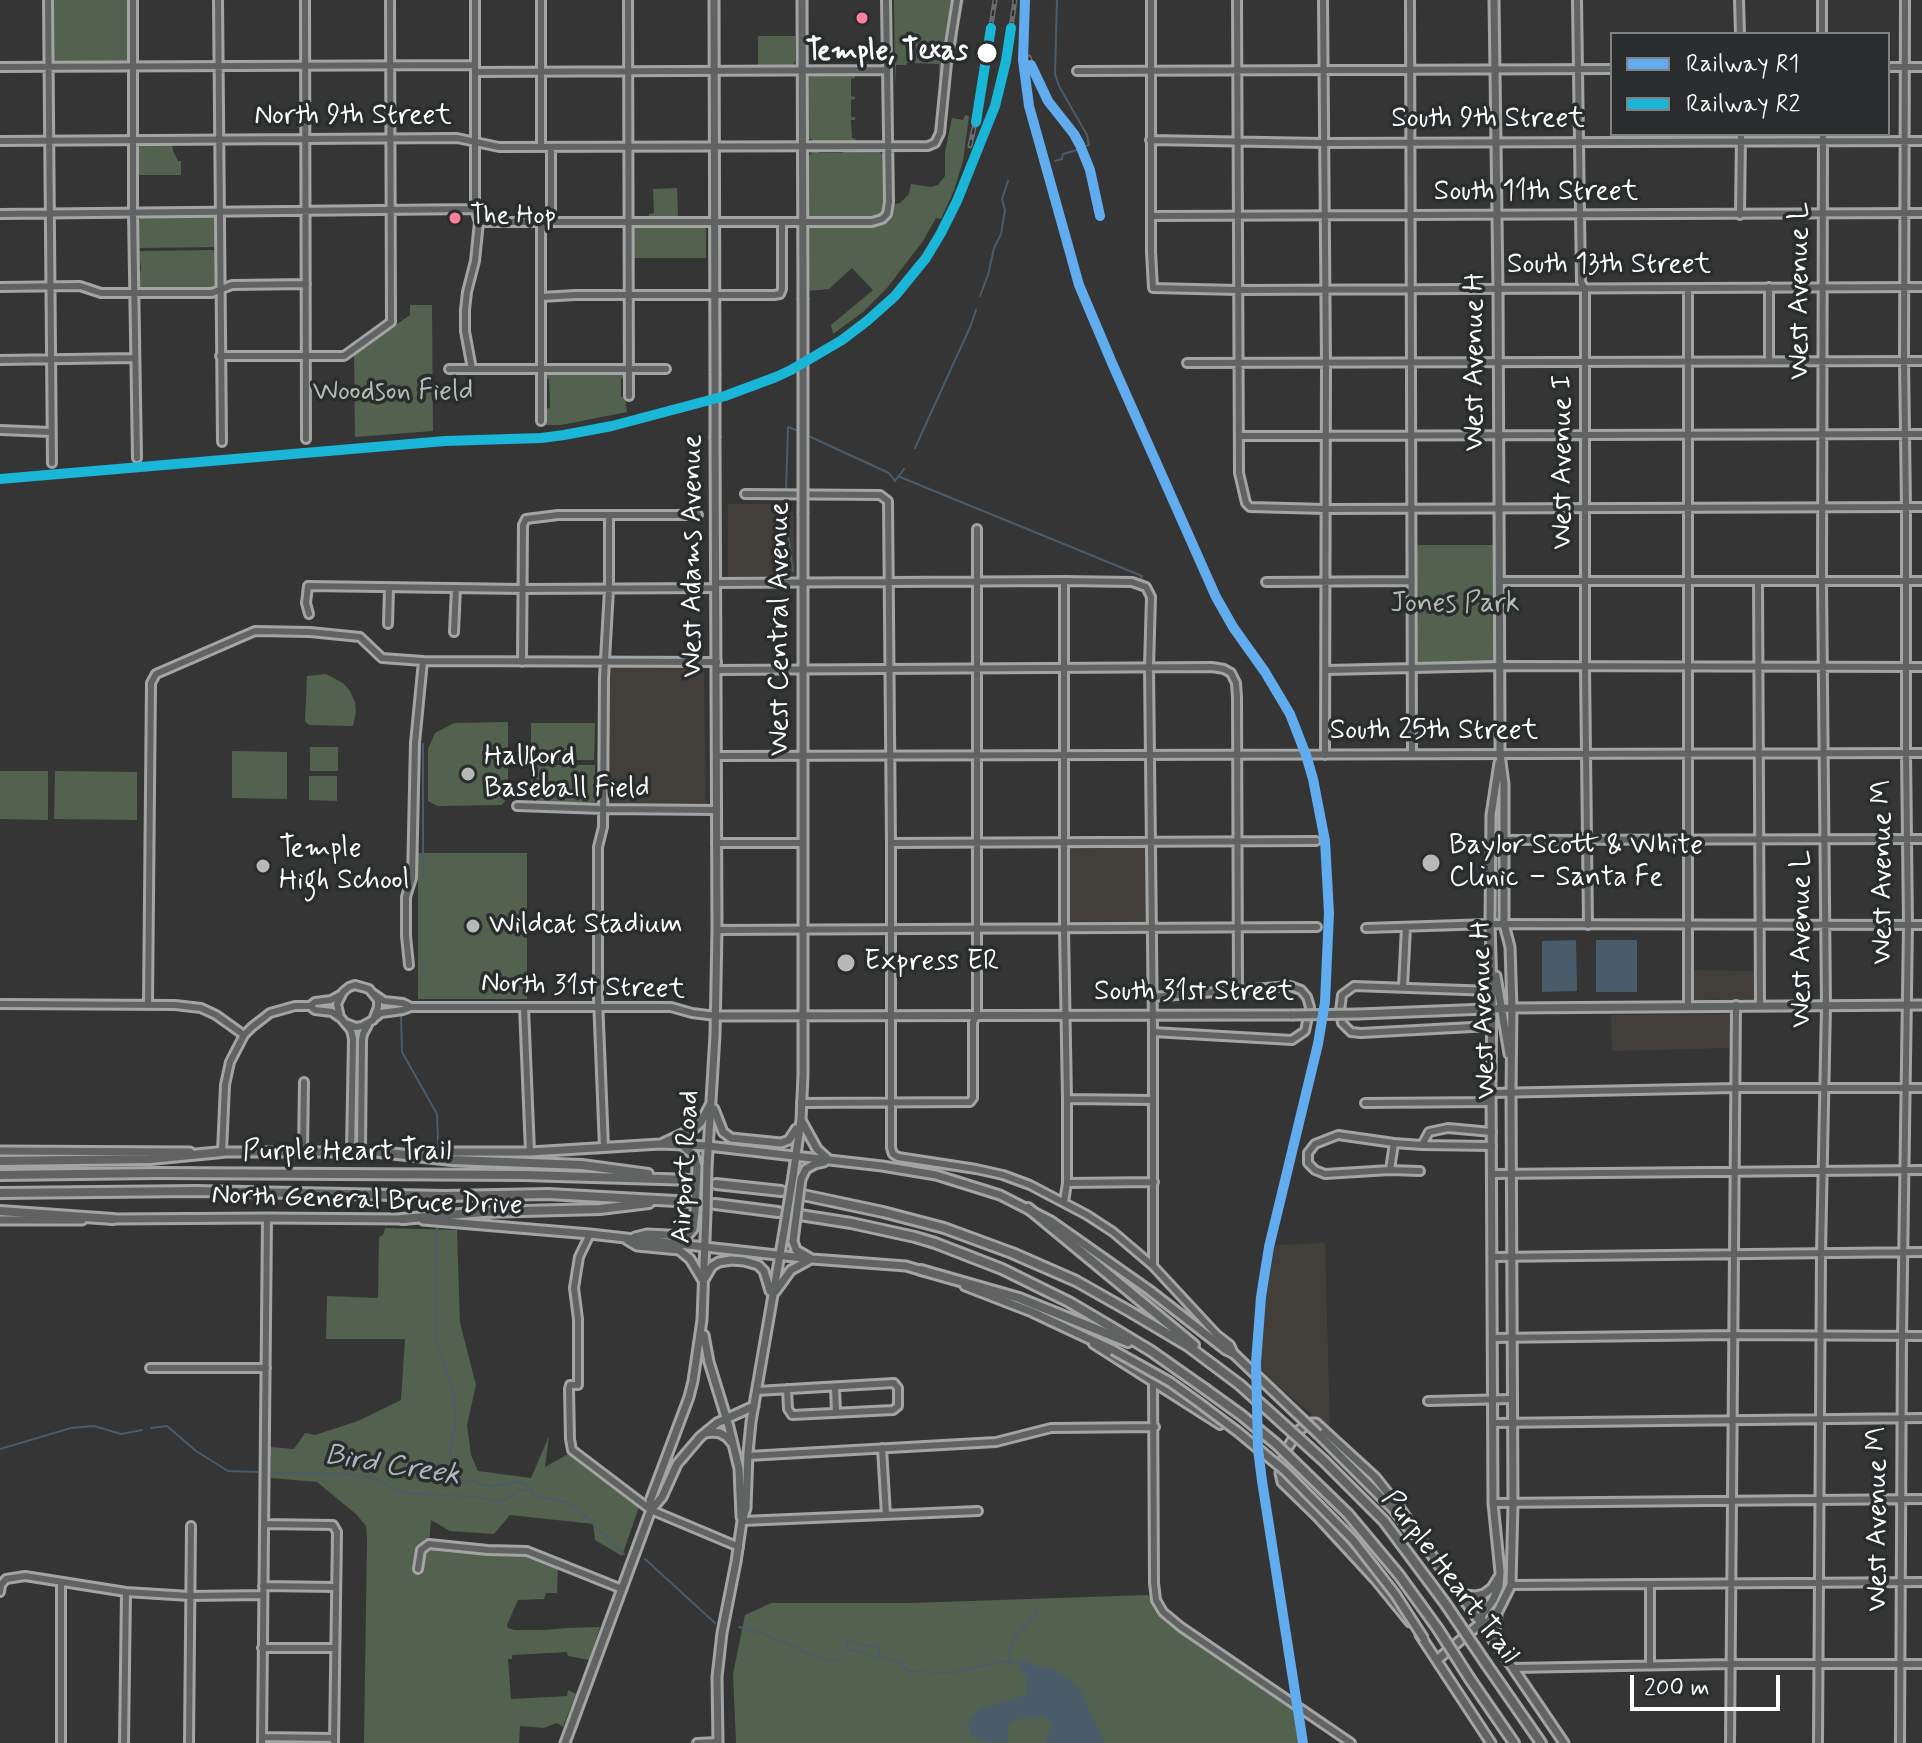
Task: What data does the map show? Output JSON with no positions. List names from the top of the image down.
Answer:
{
  "streets": {
    "highway": ["Purple Heart Trail"],
    "main road": [
      "West Avenue H",
      "West Adams Avenue",
      "West Central Avenue",
      "North 31st Street",
      "South 31st Street",
      "Airport Road",
      "North General Bruce Drive"
    ],
    "street": [
      "North 9th Street",
      "South 9th Street",
      "South 11th Street",
      "South 13th Street",
      "West Avenue L",
      "West Avenue I",
      "South 25th Street",
      "West Avenue M"
    ]
  },
  "crossings": [
    ["North 9th Street", "West Adams Avenue"],
    ["North 9th Street", "West Central Avenue"],
    ["South 9th Street", "West Avenue L"],
    ["South 9th Street", "West Avenue H"],
    ["South 9th Street", "West Avenue I"],
    ["South 9th Street", "West Avenue M"],
    ["South 11th Street", "South 13th Street"],
    ["South 11th Street", "West Avenue L"],
    ["South 11th Street", "West Avenue H"],
    ["South 11th Street", "West Avenue I"],
    ["South 11th Street", "West Avenue M"],
    ["South 13th Street", "West Avenue L"],
    ["South 13th Street", "West Avenue H"],
    ["South 13th Street", "West Avenue I"],
    ["South 13th Street", "West Avenue M"],
    ["West Avenue L", "South 25th Street"],
    ["West Avenue L", "South 31st Street"],
    ["West Avenue H", "South 25th Street"],
    ["West Avenue H", "South 31st Street"],
    ["West Avenue I", "South 25th Street"],
    ["West Adams Avenue", "South 25th Street"],
    ["West Adams Avenue", "North 31st Street"],
    ["West Adams Avenue", "Airport Road"],
    ["West Central Avenue", "South 25th Street"],
    ["West Central Avenue", "North 31st Street"],
    ["West Central Avenue", "South 31st Street"],
    ["West Central Avenue", "North General Bruce Drive"],
    ["South 25th Street", "West Avenue M"],
    ["West Avenue M", "South 31st Street"],
    ["North 31st Street", "South 31st Street"],
    ["North 31st Street", "Airport Road"],
    ["Purple Heart Trail", "North General Bruce Drive"],
    ["Airport Road", "North General Bruce Drive"]
  ],
  "water": ["Bird Creek"],
  "parks": ["Woodson Field", "Jones Park"],
  "places": [
    "Temple, Texas",
    "The Hop",
    "Hallford Baseball Field",
    "Baylor Scott & White Clinic – Santa Fe",
    "Temple High School",
    "Wildcat Stadium",
    "Express ER"
  ],
  "lines": ["rail line R1", "rail line R2"],
  "legend": ["Railway R1", "Railway R2"],
  "scale_bar": "200 m"
}
